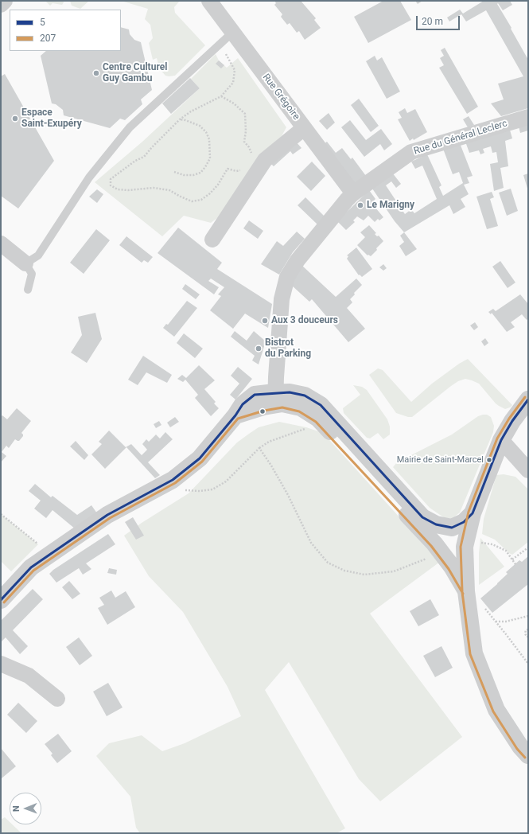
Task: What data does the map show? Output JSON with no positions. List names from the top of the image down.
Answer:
{
  "streets": {
    "street": ["Rue Grégoire", "Rue du Général Leclerc"]
  },
  "crossings": [
    ["Rue Grégoire", "Rue du Général Leclerc"]
  ],
  "places": [
    "Centre Culturel Guy Gambu",
    "Espace Saint-Exupéry",
    "Le Marigny",
    "Aux 3 douceurs",
    "Bistrot du Parking",
    "Mairie de Saint-Marcel"
  ],
  "lines": ["transit line 5", "transit line 207"],
  "legend": ["5", "207"],
  "scale_bar": "20 m",
  "north": "left"
}
